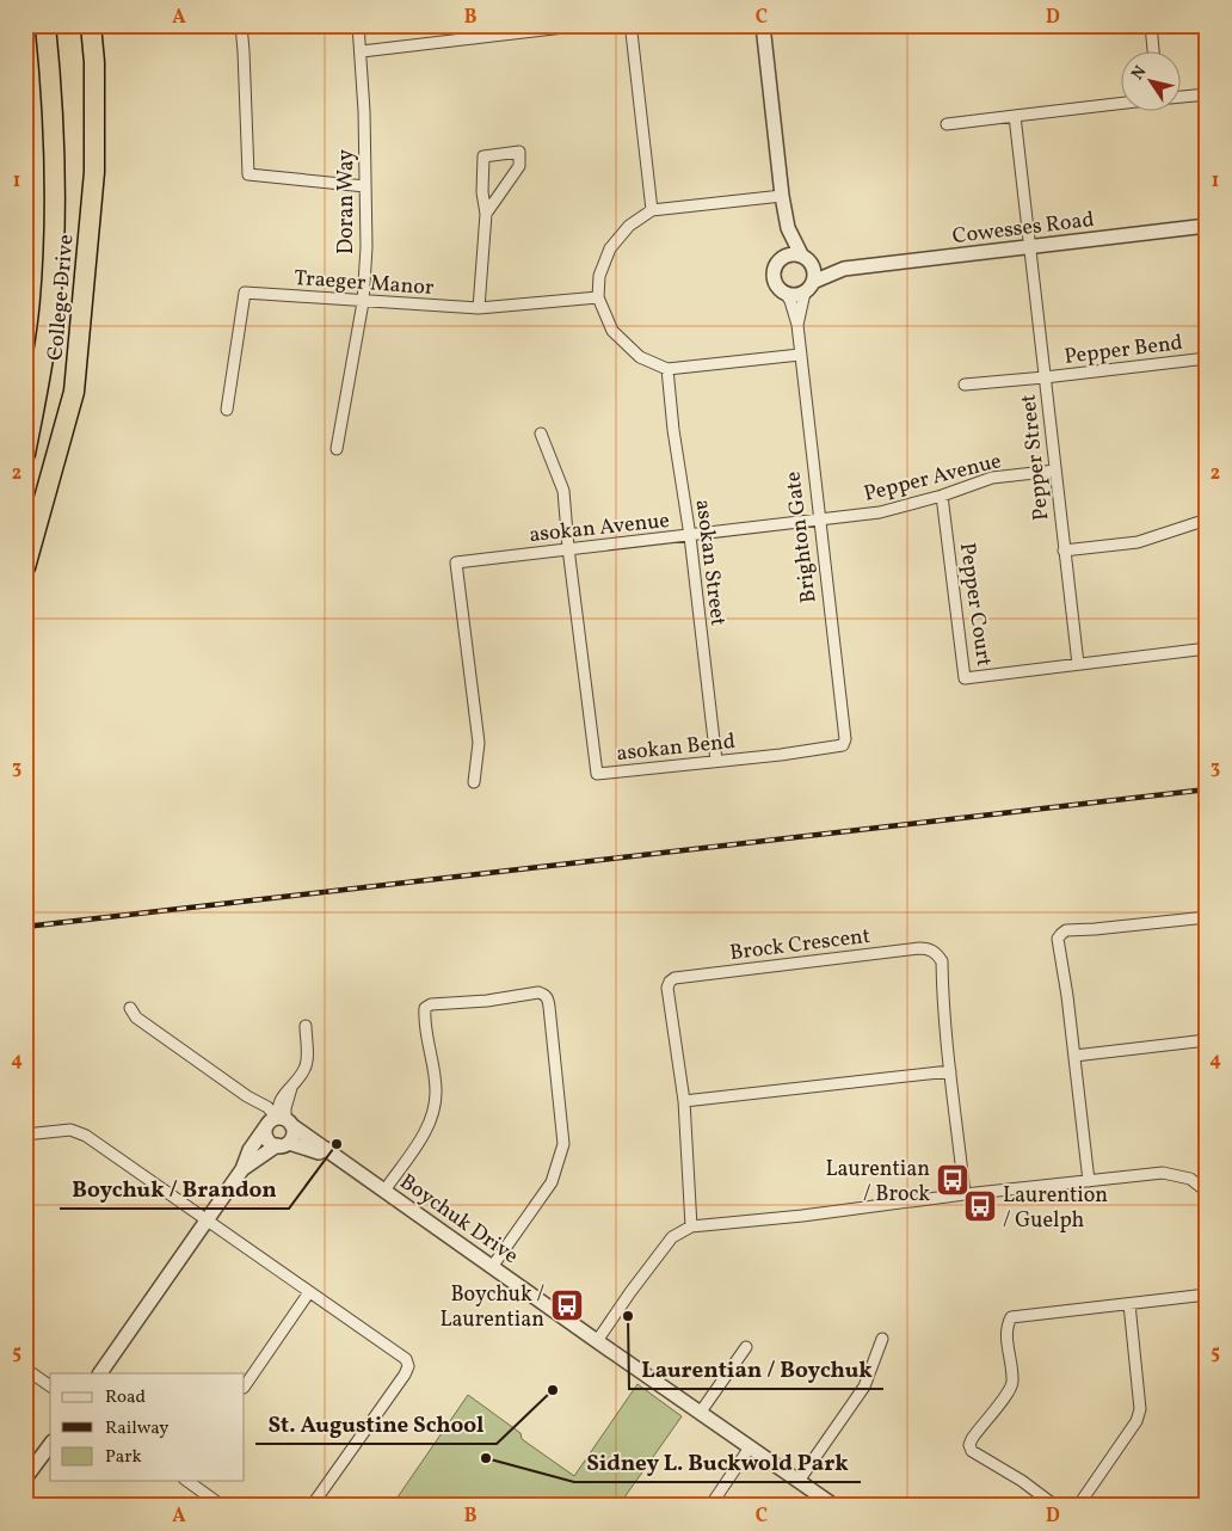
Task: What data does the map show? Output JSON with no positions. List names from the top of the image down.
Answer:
{
  "streets": {
    "highway": ["College Drive"],
    "street": [
      "Doran Way",
      "Cowesses Road",
      "Traeger Manor",
      "Pepper Bend",
      "Pepper Street",
      "Pepper Avenue",
      "asokan Avenue",
      "Brighton Gate",
      "asokan Street",
      "Pepper Court",
      "asokan Bend",
      "Brock Crescent",
      "Boychuk Drive"
    ]
  },
  "crossings": [
    ["Doran Way", "Traeger Manor"],
    ["Cowesses Road", "Pepper Street"],
    ["Cowesses Road", "Brighton Gate"],
    ["Pepper Bend", "Pepper Street"],
    ["Pepper Street", "Pepper Avenue"],
    ["Pepper Street", "Pepper Court"],
    ["Pepper Avenue", "asokan Avenue"],
    ["Pepper Avenue", "Brighton Gate"],
    ["Pepper Avenue", "Pepper Court"],
    ["asokan Avenue", "Brighton Gate"],
    ["asokan Avenue", "asokan Street"],
    ["asokan Avenue", "asokan Bend"],
    ["Brighton Gate", "asokan Bend"],
    ["asokan Street", "asokan Bend"]
  ],
  "places": {
    "other": [
      "Boychuk / Brandon",
      "Laurentian / Boychuk",
      "St. Augustine School",
      "Sidney L. Buckwold Park"
    ],
    "bus stop": ["Laurentian / Brock", "Laurention / Guelph", "Boychuk / Laurentian"]
  },
  "legend": ["Road", "Railway", "Park"],
  "north": "top left",
  "grid": {
    "columns": [
      "A",
      "B",
      "C",
      "D"
    ],
    "rows": [
      "1",
      "2",
      "3",
      "4",
      "5"
    ]
  }
}
